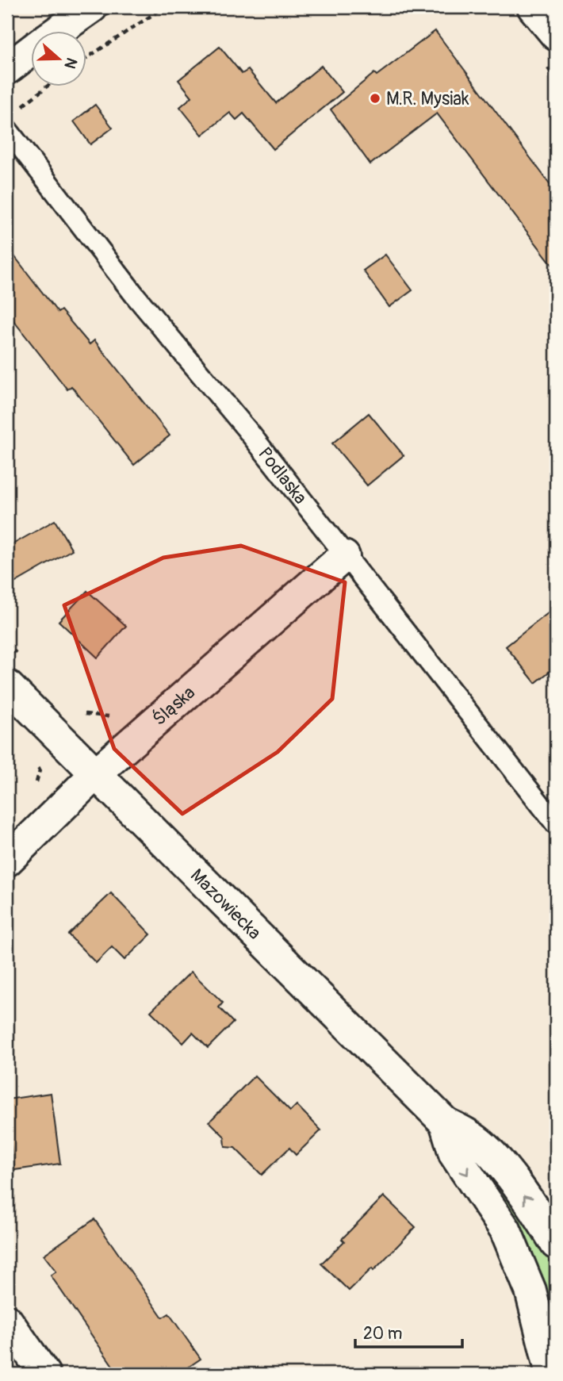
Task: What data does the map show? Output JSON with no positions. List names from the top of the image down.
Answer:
{
  "streets": {
    "street": ["Śląska", "Mazowiecka"],
    "lane": ["Podlaska"]
  },
  "crossings": [
    ["Podlaska", "Śląska"],
    ["Śląska", "Mazowiecka"]
  ],
  "places": ["M.R. Mysiak"],
  "scale_bar": "20 m",
  "north": "right"
}
